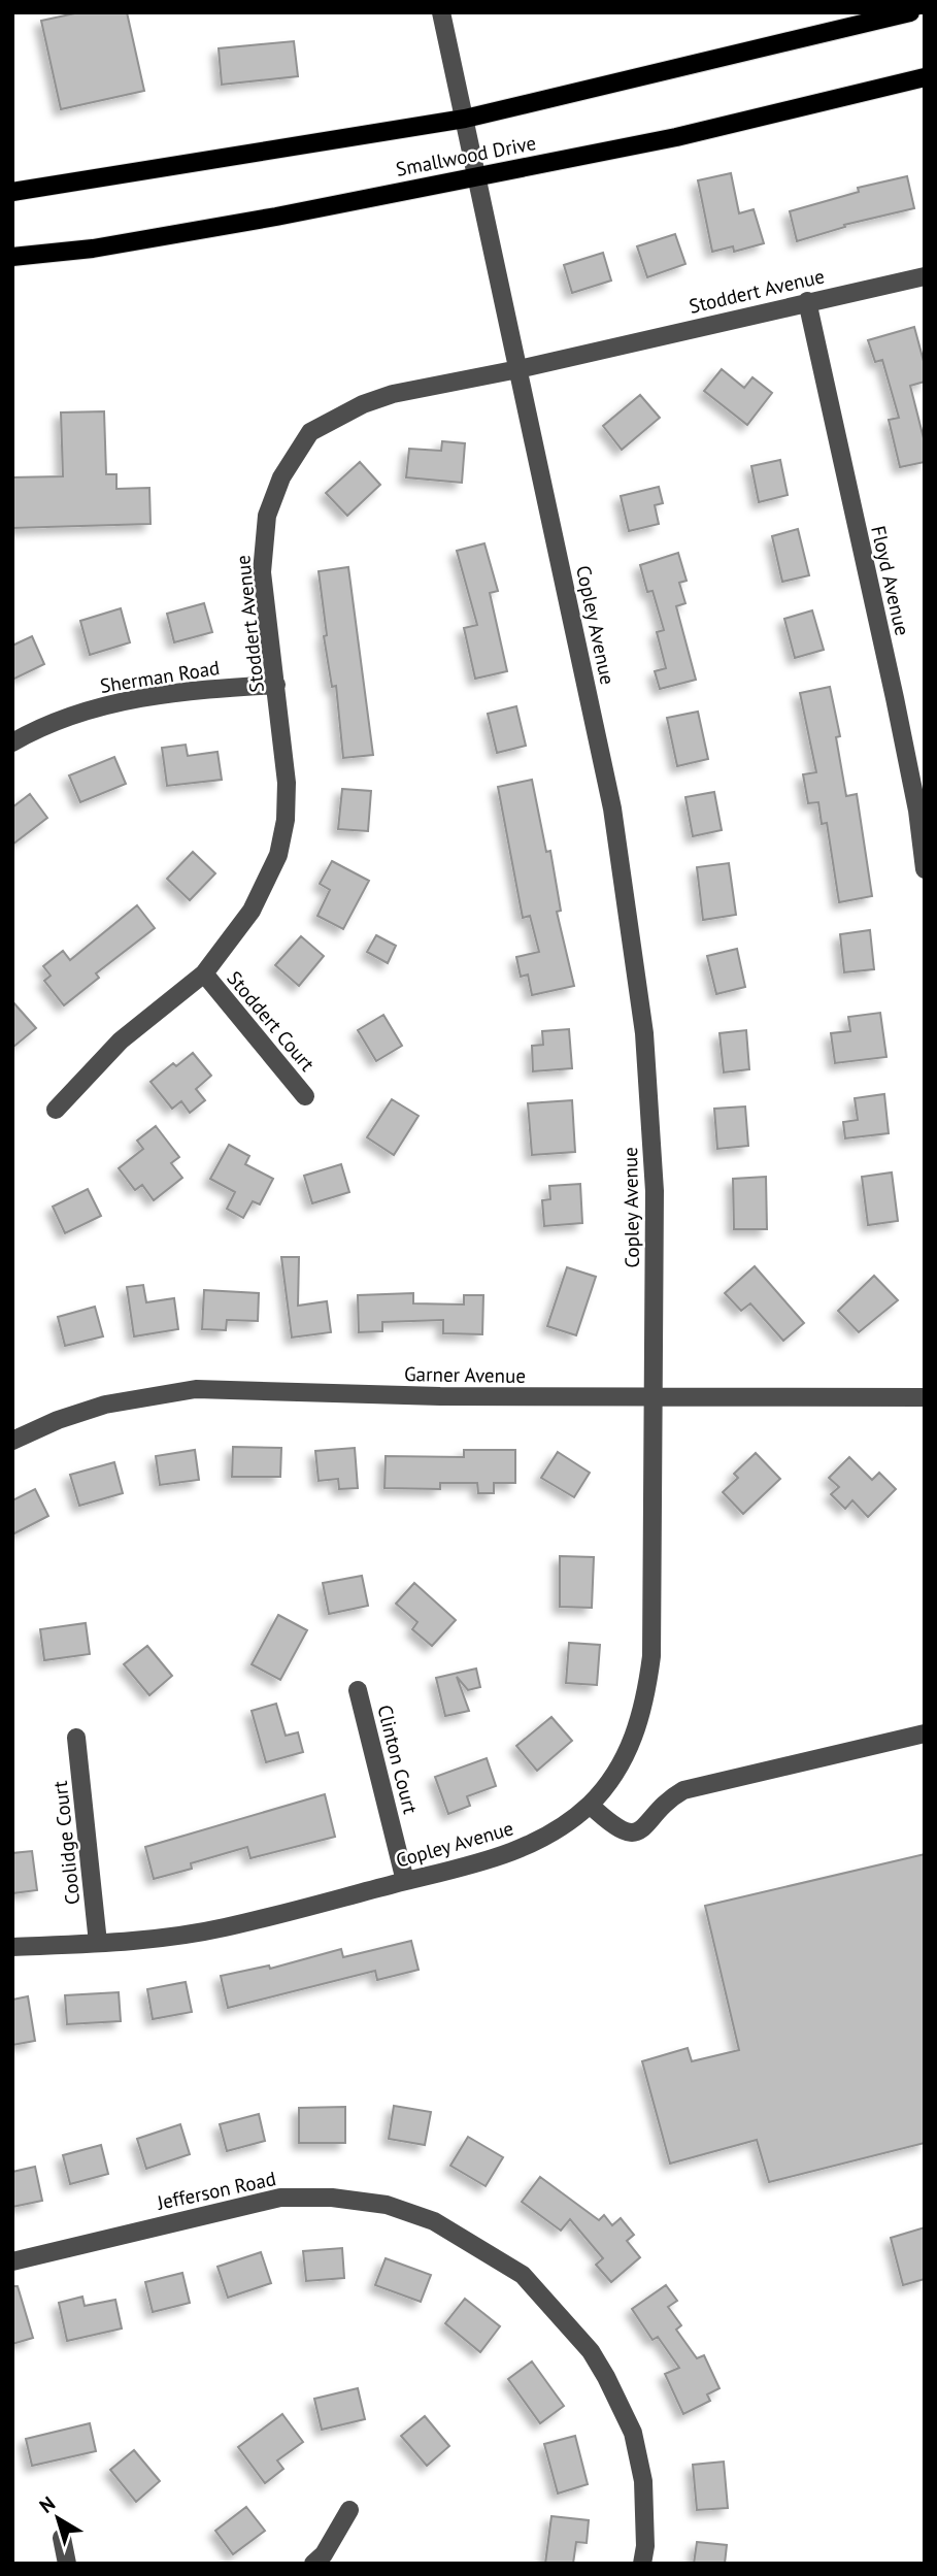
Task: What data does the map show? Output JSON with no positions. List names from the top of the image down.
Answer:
{
  "streets": {
    "main road": ["Smallwood Drive"],
    "street": [
      "Stoddert Avenue",
      "Floyd Avenue",
      "Copley Avenue",
      "Sherman Road",
      "Stoddert Court",
      "Garner Avenue",
      "Clinton Court",
      "Coolidge Court",
      "Jefferson Road"
    ]
  },
  "crossings": [
    ["Smallwood Drive", "Copley Avenue"],
    ["Stoddert Avenue", "Floyd Avenue"],
    ["Stoddert Avenue", "Copley Avenue"],
    ["Stoddert Avenue", "Sherman Road"],
    ["Stoddert Avenue", "Stoddert Court"],
    ["Copley Avenue", "Garner Avenue"],
    ["Copley Avenue", "Clinton Court"],
    ["Copley Avenue", "Coolidge Court"]
  ],
  "north": "top left"
}
